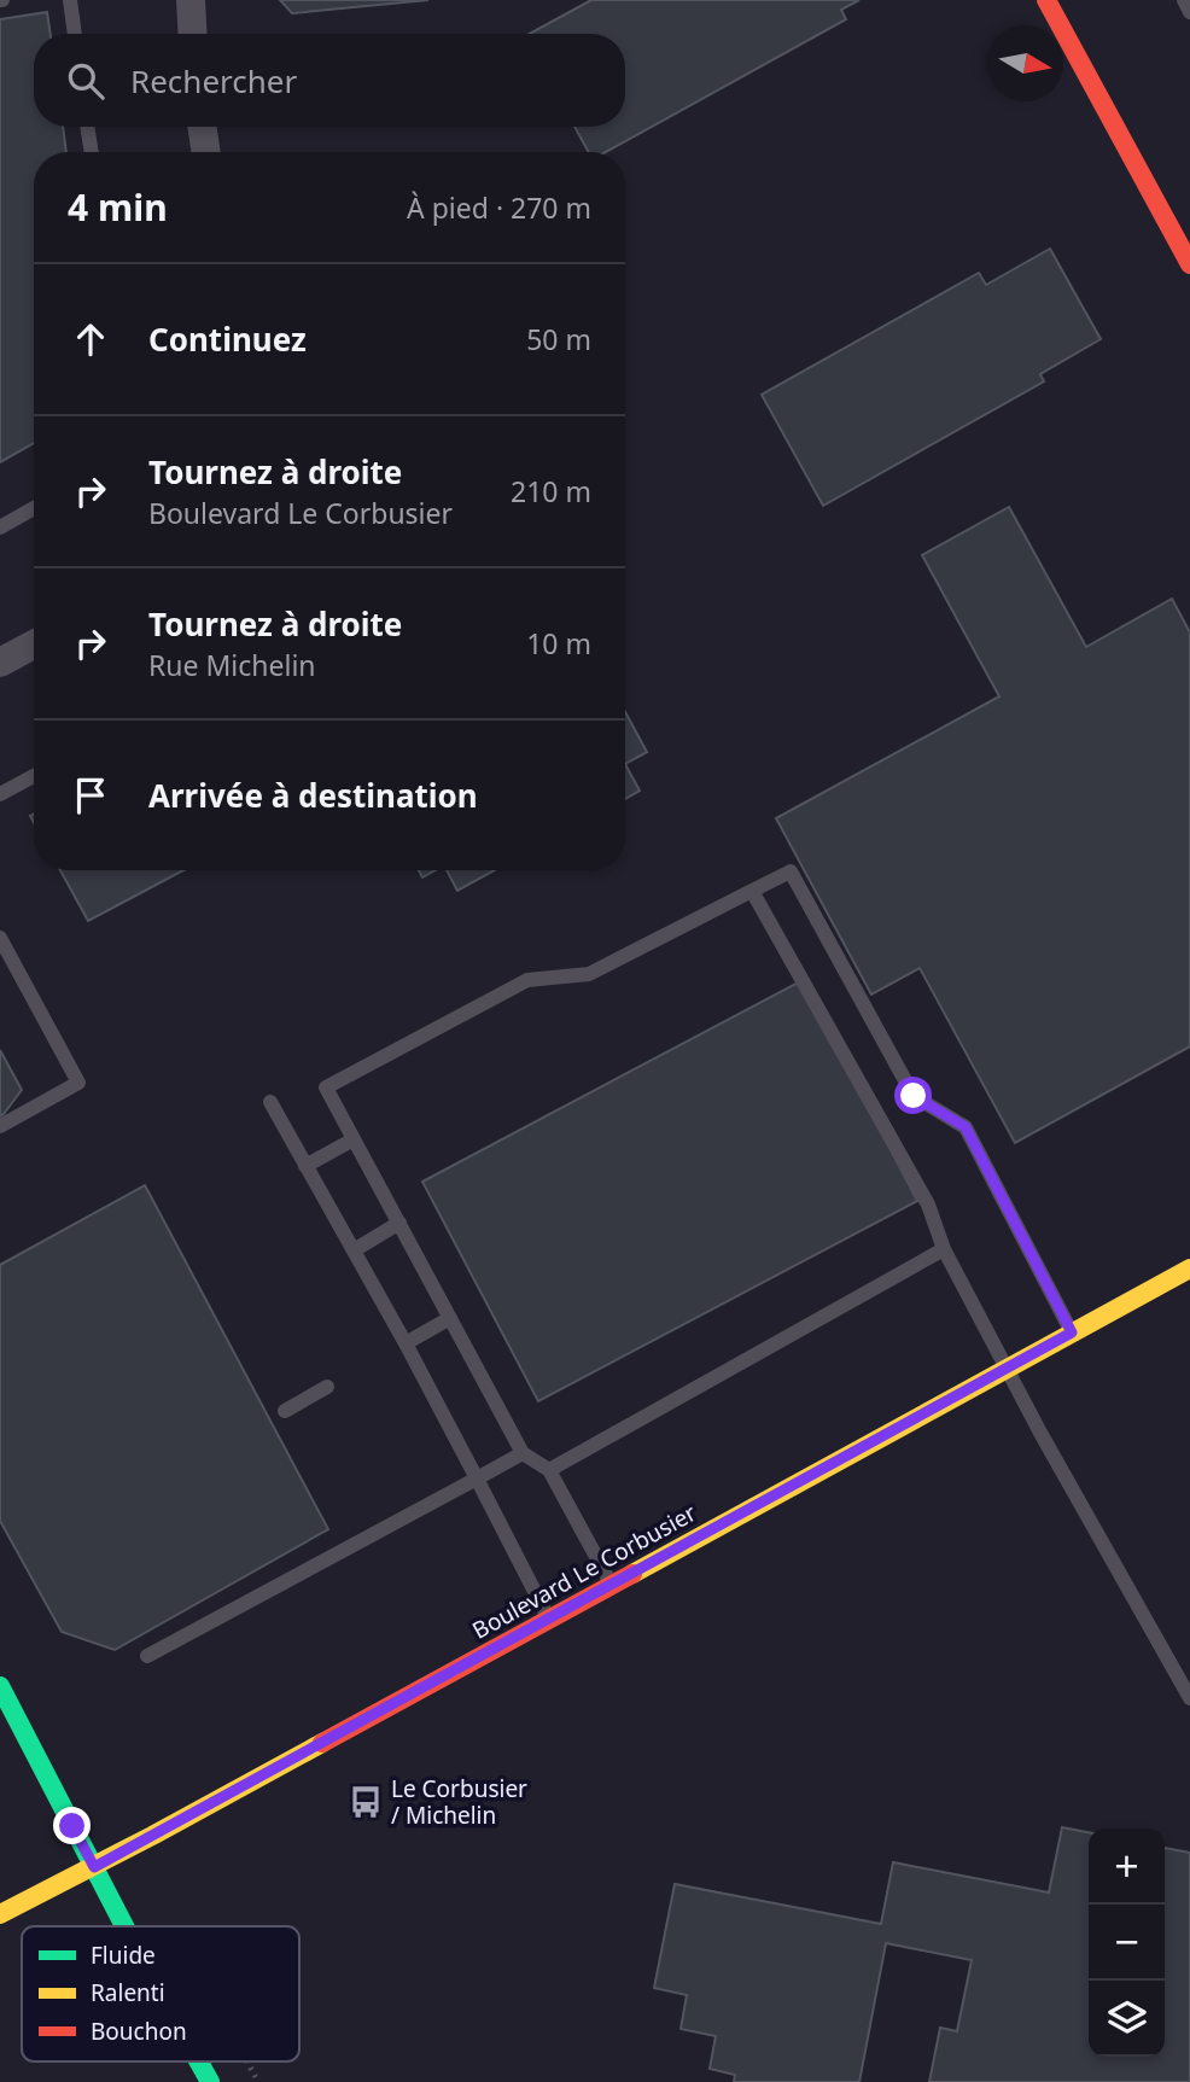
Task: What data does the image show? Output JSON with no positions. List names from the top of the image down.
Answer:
{
  "streets": {
    "street": ["Boulevard Le Corbusier"]
  },
  "places": {
    "bus stop": ["Le Corbusier / Michelin"]
  },
  "legend": ["Fluide", "Ralenti", "Bouchon"],
  "north": "right",
  "page": {
    "search": "Rechercher",
    "heading": ["4 min", "À pied · 270 m"],
    "list": [
      ["Continuez", "50 m"],
      ["Tournez à droite", "Boulevard Le Corbusier", "210 m"],
      ["Tournez à droite", "Rue Michelin", "10 m"],
      "Arrivée à destination"
    ],
    "map_buttons": ["+", "−"]
  }
}
